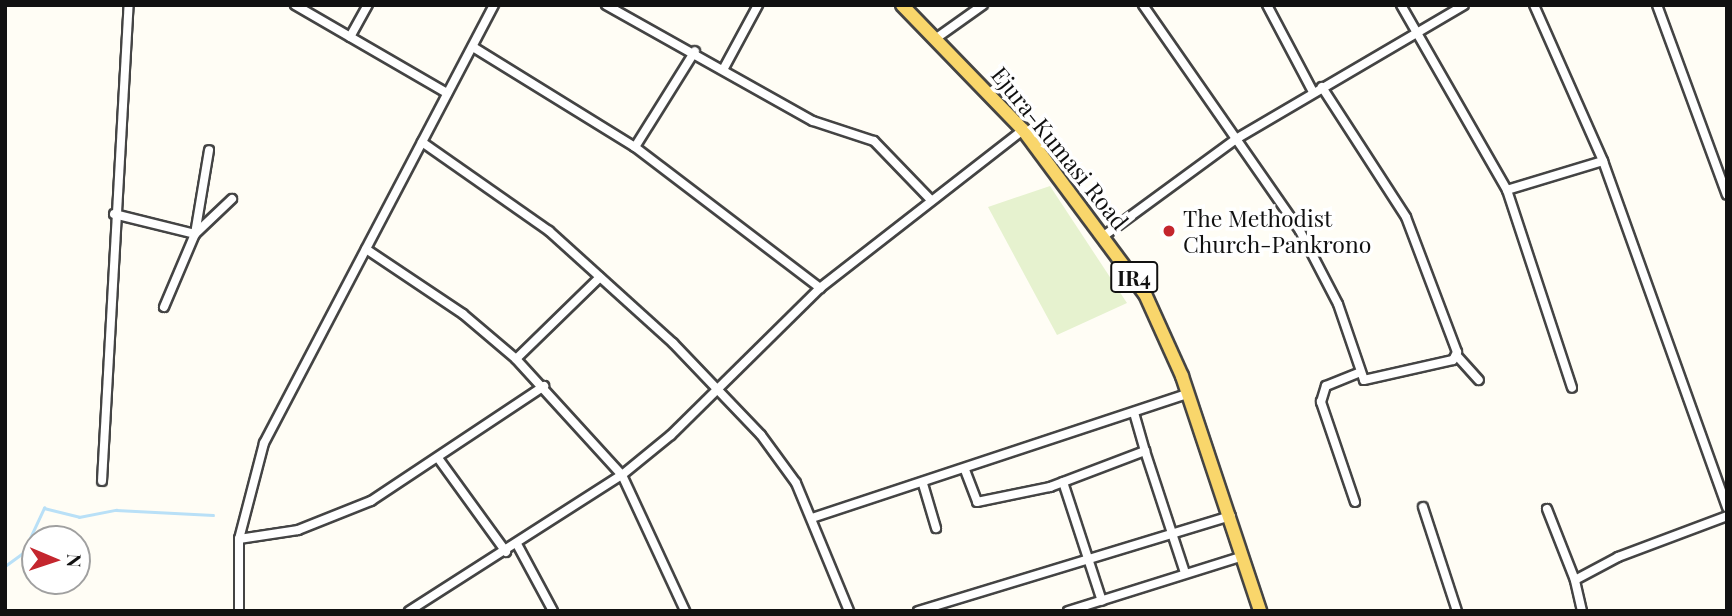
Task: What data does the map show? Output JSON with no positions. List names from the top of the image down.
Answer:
{
  "streets": {
    "main road": ["Ejura-Kumasi Road", "IR4"]
  },
  "places": ["The Methodist Church-Pankrono"],
  "north": "right"
}
